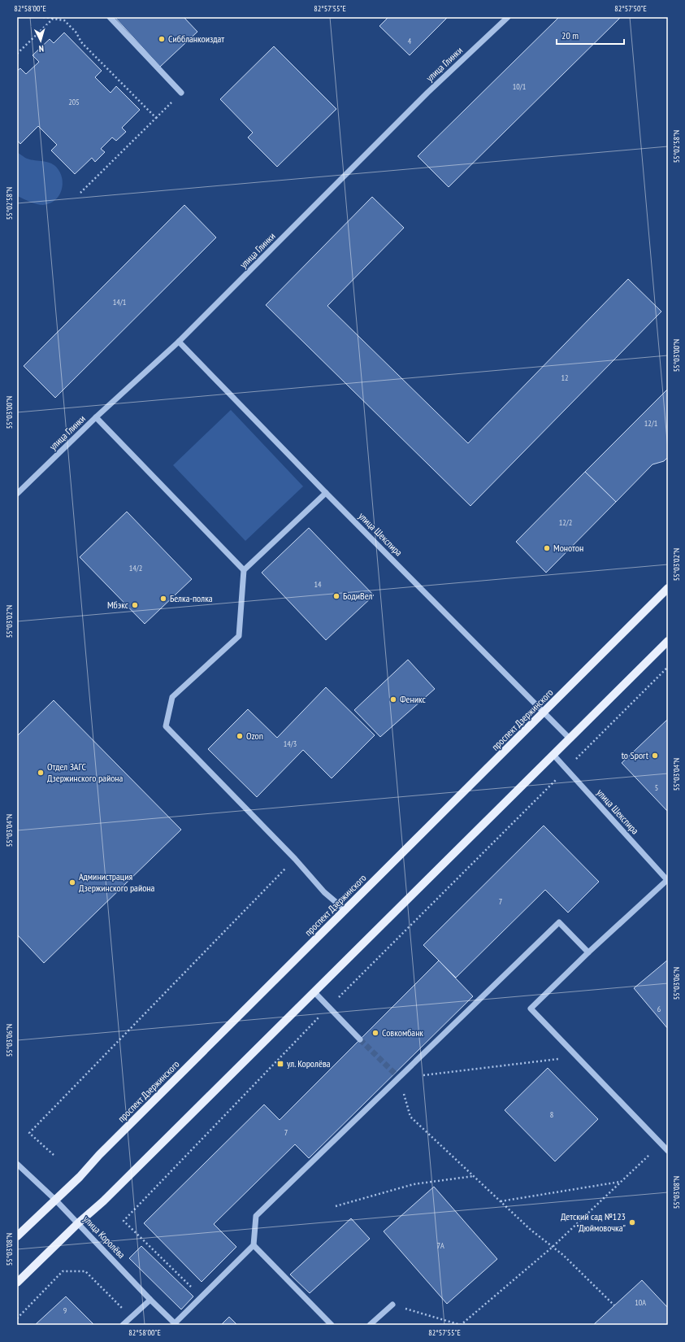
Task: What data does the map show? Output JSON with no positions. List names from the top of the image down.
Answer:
{
  "streets": {
    "main road": ["проспект Дзержинского"],
    "street": ["улица Глинки", "улица Шекспира", "улица Королёва"]
  },
  "crossings": [
    ["улица Глинки", "улица Шекспира"],
    ["улица Шекспира", "проспект Дзержинского"],
    ["проспект Дзержинского", "улица Королёва"]
  ],
  "places": {
    "other": [
      "Сиббланкоиздат",
      "Монотон",
      "БодиВел",
      "Белка-полка",
      "Мбэкс",
      "Феникс",
      "Ozon",
      "to Sport",
      "Отдел ЗАГС Дзержинского района",
      "Администрация Дзержинского района",
      "Совкомбанк",
      "Детский сад №123 \"Дюймовочка\""
    ],
    "transit": ["ул. Королёва"]
  },
  "house_numbers": [
    "4",
    "10/1",
    "205",
    "14/1",
    "12",
    "12/1",
    "12/2",
    "14/2",
    "14",
    "14/3",
    "5",
    "7",
    "6",
    "8",
    "7",
    "7А",
    "10А",
    "9"
  ],
  "scale_bar": "20 m",
  "north": "bottom",
  "coordinates": [
    "82°58'00\"E",
    "82°57'55\"E",
    "82°57'50\"E",
    "55°02'58\"N",
    "55°03'00\"N",
    "55°03'02\"N",
    "55°03'04\"N",
    "55°03'06\"N",
    "55°03'08\"N"
  ]
}
